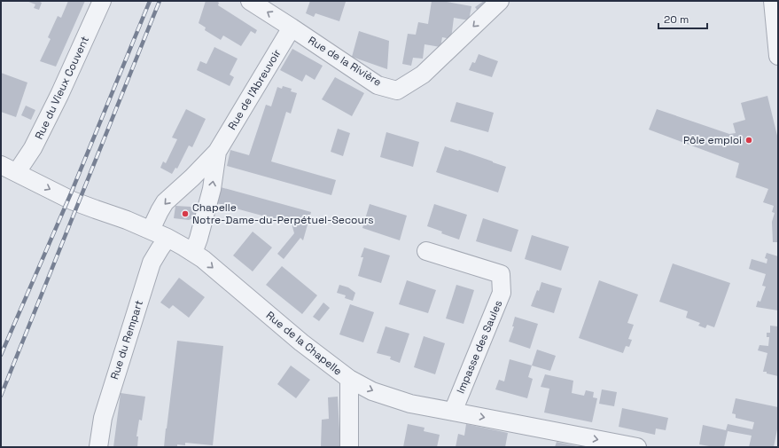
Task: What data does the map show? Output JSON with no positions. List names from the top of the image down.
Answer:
{
  "streets": {
    "street": [
      "Rue de la Rivière",
      "Rue du Vieux Couvent",
      "Rue de l'Abreuvoir",
      "Rue du Rempart",
      "Rue de la Chapelle",
      "Impasse des Saules"
    ]
  },
  "crossings": [
    ["Rue de la Rivière", "Rue de l'Abreuvoir"],
    ["Rue du Vieux Couvent", "Rue de la Chapelle"],
    ["Rue de l'Abreuvoir", "Rue de la Chapelle"],
    ["Rue du Rempart", "Rue de la Chapelle"],
    ["Rue de la Chapelle", "Impasse des Saules"]
  ],
  "one_way": ["Rue de la Rivière", "Rue de la Chapelle"],
  "places": ["Pôle emploi", "Chapelle Notre-Dame-du-Perpétuel-Secours"],
  "scale_bar": "20 m"
}
